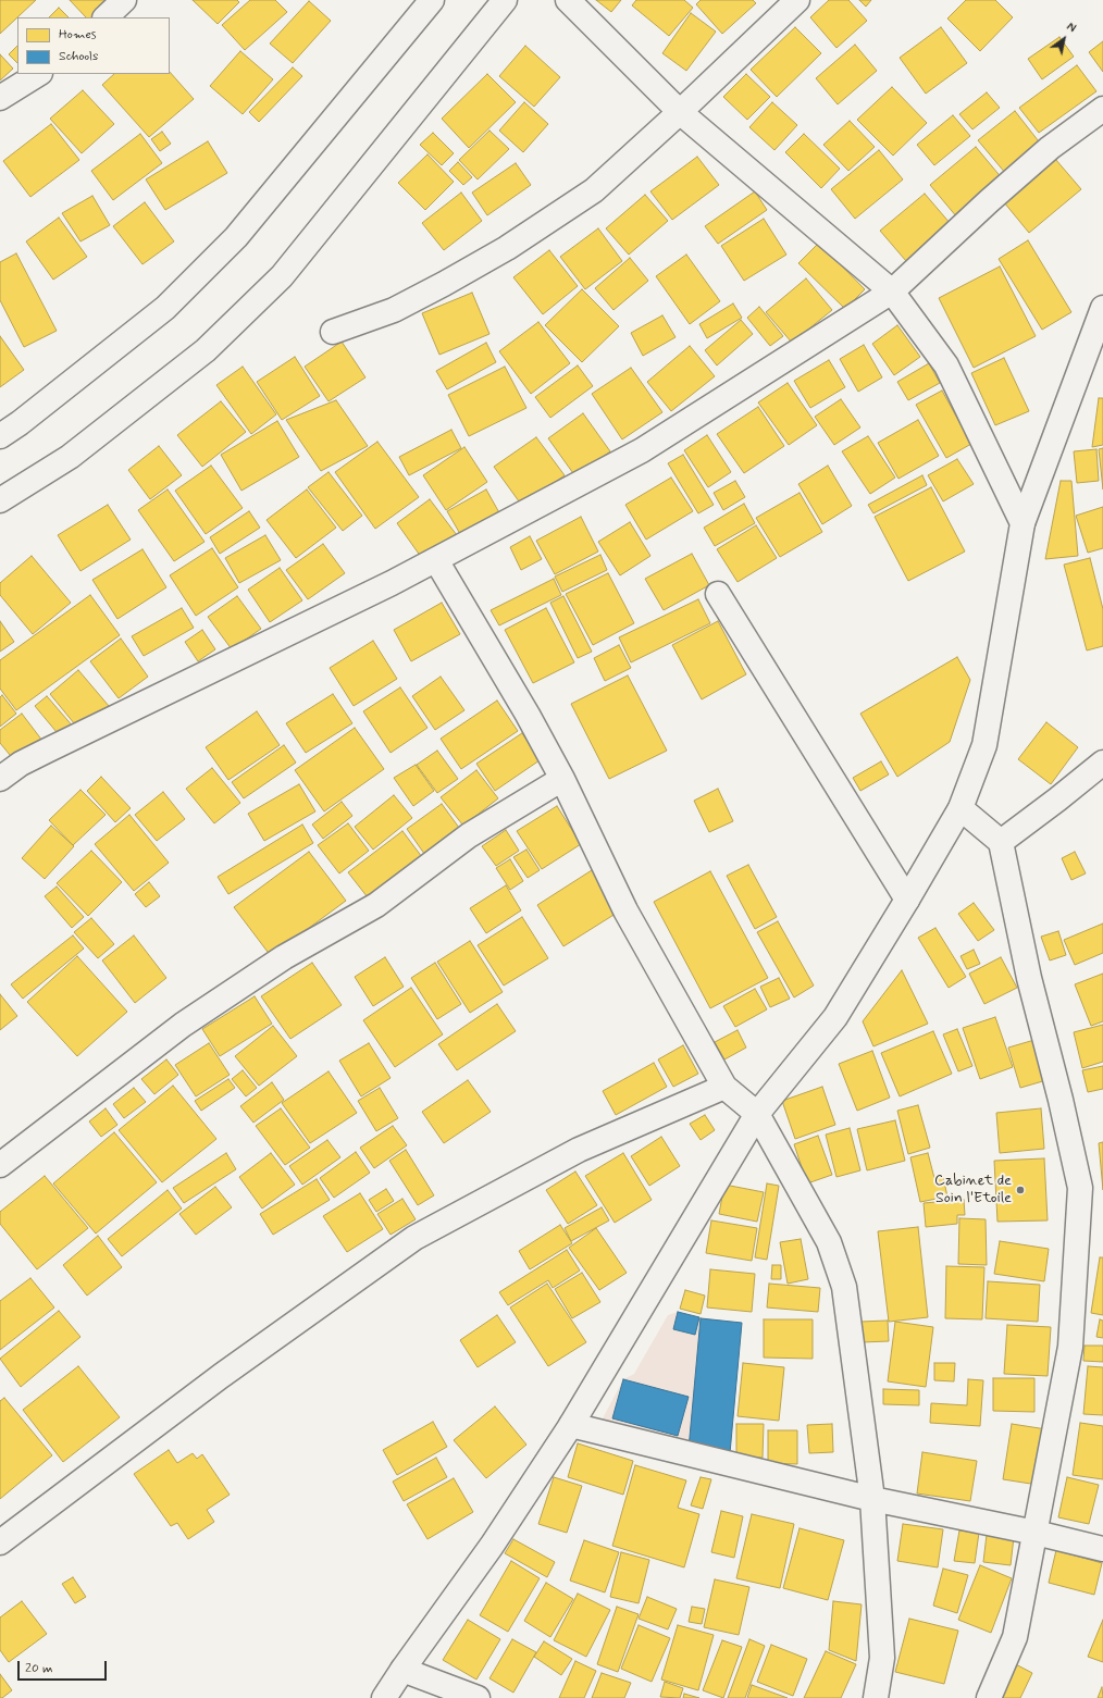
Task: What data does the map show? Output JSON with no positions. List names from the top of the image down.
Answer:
{
  "places": ["Cabinet de Soin l'Etoile"],
  "legend": ["Homes", "Schools"],
  "scale_bar": "20 m",
  "north": "top right"
}
